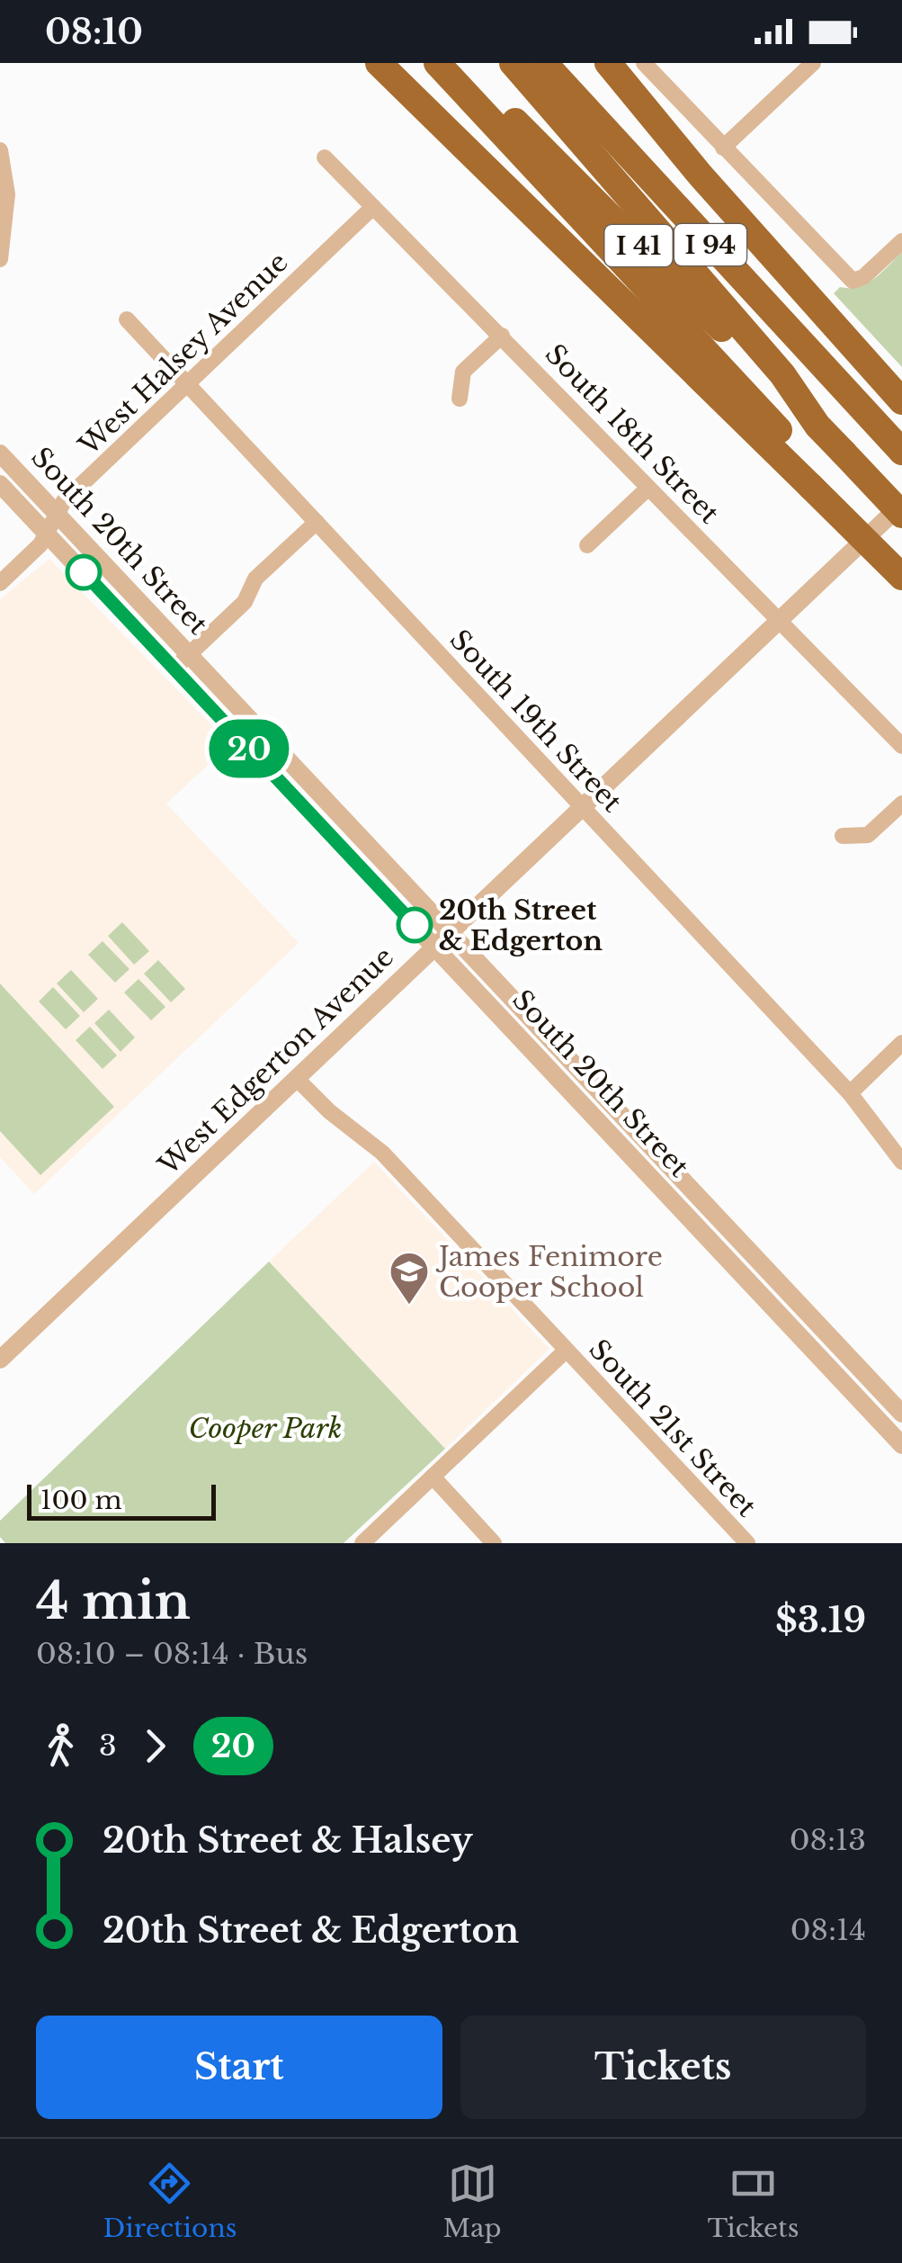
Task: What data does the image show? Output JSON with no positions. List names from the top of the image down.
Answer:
{
  "streets": {
    "highway": ["I 94", "I 41"],
    "street": [
      "West Halsey Avenue",
      "South 18th Street",
      "South 20th Street",
      "South 19th Street",
      "West Edgerton Avenue",
      "South 21st Street"
    ]
  },
  "crossings": [
    ["I 94", "I 41"],
    ["West Halsey Avenue", "South 18th Street"],
    ["West Halsey Avenue", "South 20th Street"],
    ["West Halsey Avenue", "South 19th Street"],
    ["South 18th Street", "West Edgerton Avenue"],
    ["South 20th Street", "West Edgerton Avenue"],
    ["South 19th Street", "West Edgerton Avenue"],
    ["West Edgerton Avenue", "South 21st Street"]
  ],
  "parks": ["Cooper Park"],
  "places": {
    "other": ["20th Street & Edgerton"],
    "school or university": ["James Fenimore Cooper School"]
  },
  "lines": ["bus line 20"],
  "scale_bar": "100 m",
  "page": {
    "status": "08:10",
    "on_map": "20",
    "scale": "100 m",
    "heading": ["4 min", "08:10 – 08:14 · Bus", "$3.19"],
    "legs": ["3", "20"],
    "list": [
      {
        "name": "20th Street & Halsey",
        "value": "08:13"
      },
      {
        "name": "20th Street & Edgerton",
        "value": "08:14"
      }
    ],
    "buttons": ["Start", "Tickets"],
    "tabs": ["Directions", "Map", "Tickets"]
  }
}
